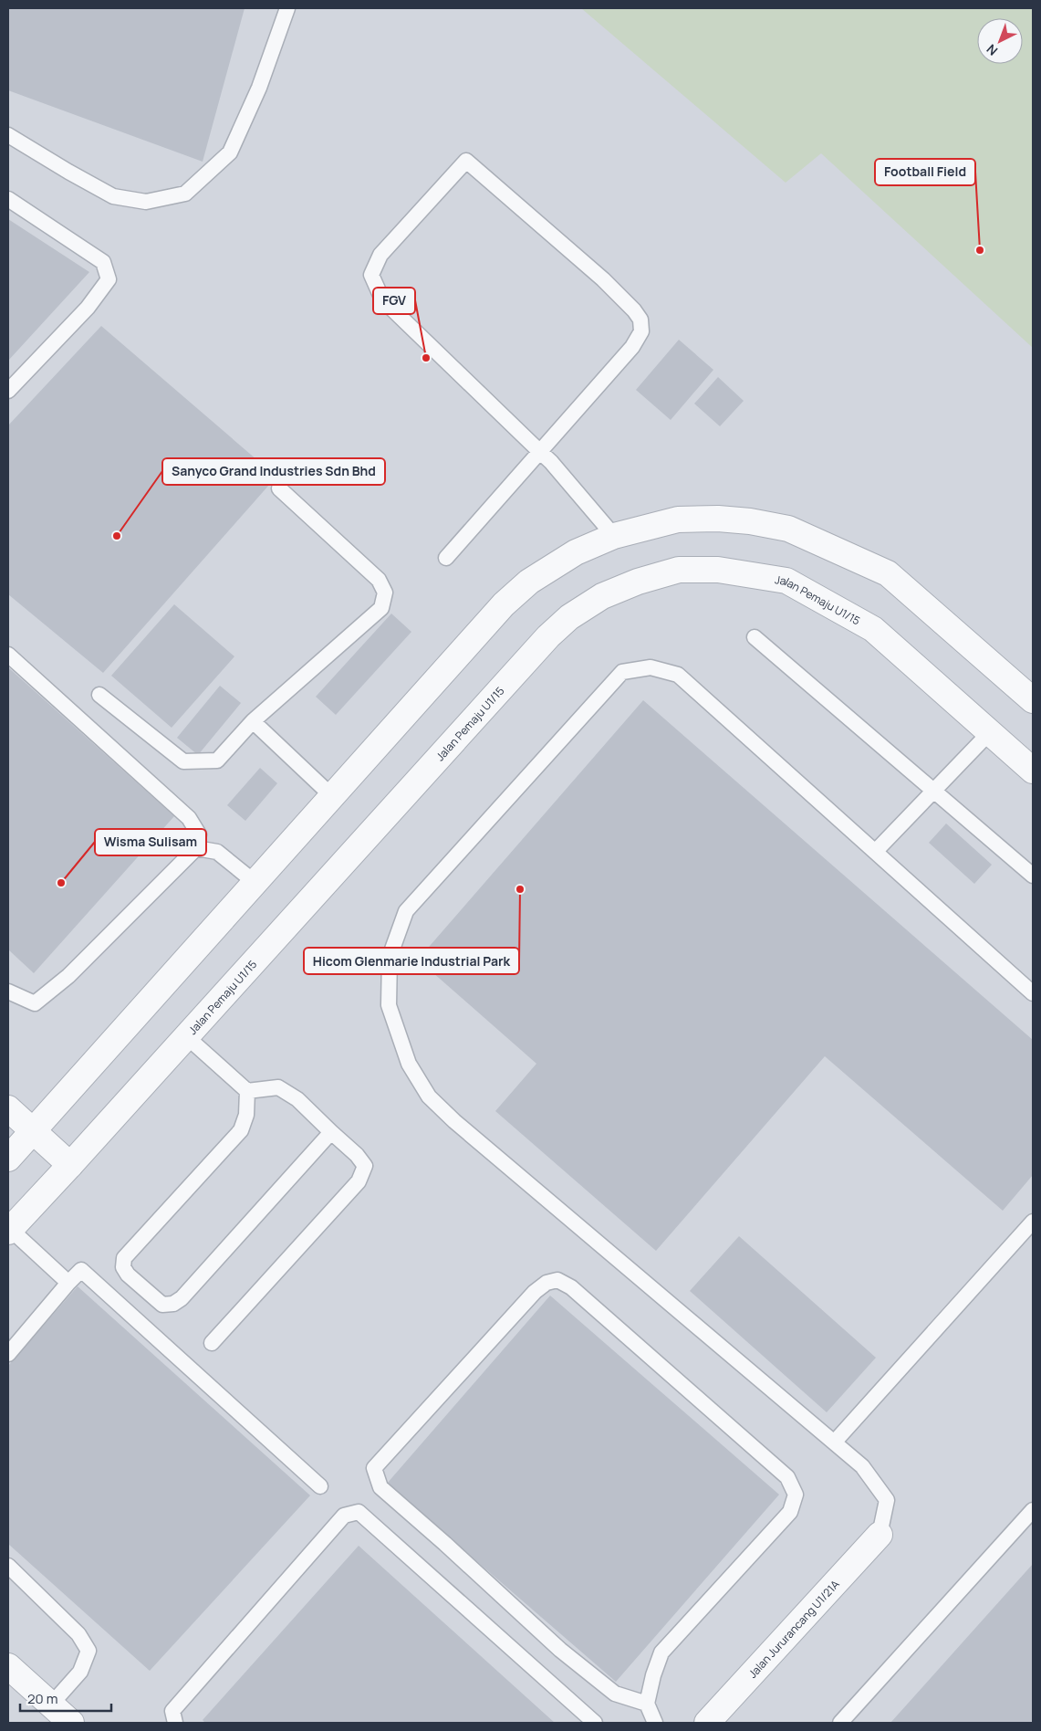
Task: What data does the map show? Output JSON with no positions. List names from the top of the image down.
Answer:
{
  "streets": {
    "street": ["Jalan Pemaju U1/15", "Jalan Jururancang U1/21A"]
  },
  "places": [
    "Football Field",
    "FGV",
    "Sanyco Grand Industries Sdn Bhd",
    "Wisma Sulisam",
    "Hicom Glenmarie Industrial Park"
  ],
  "scale_bar": "20 m",
  "north": "bottom left"
}
